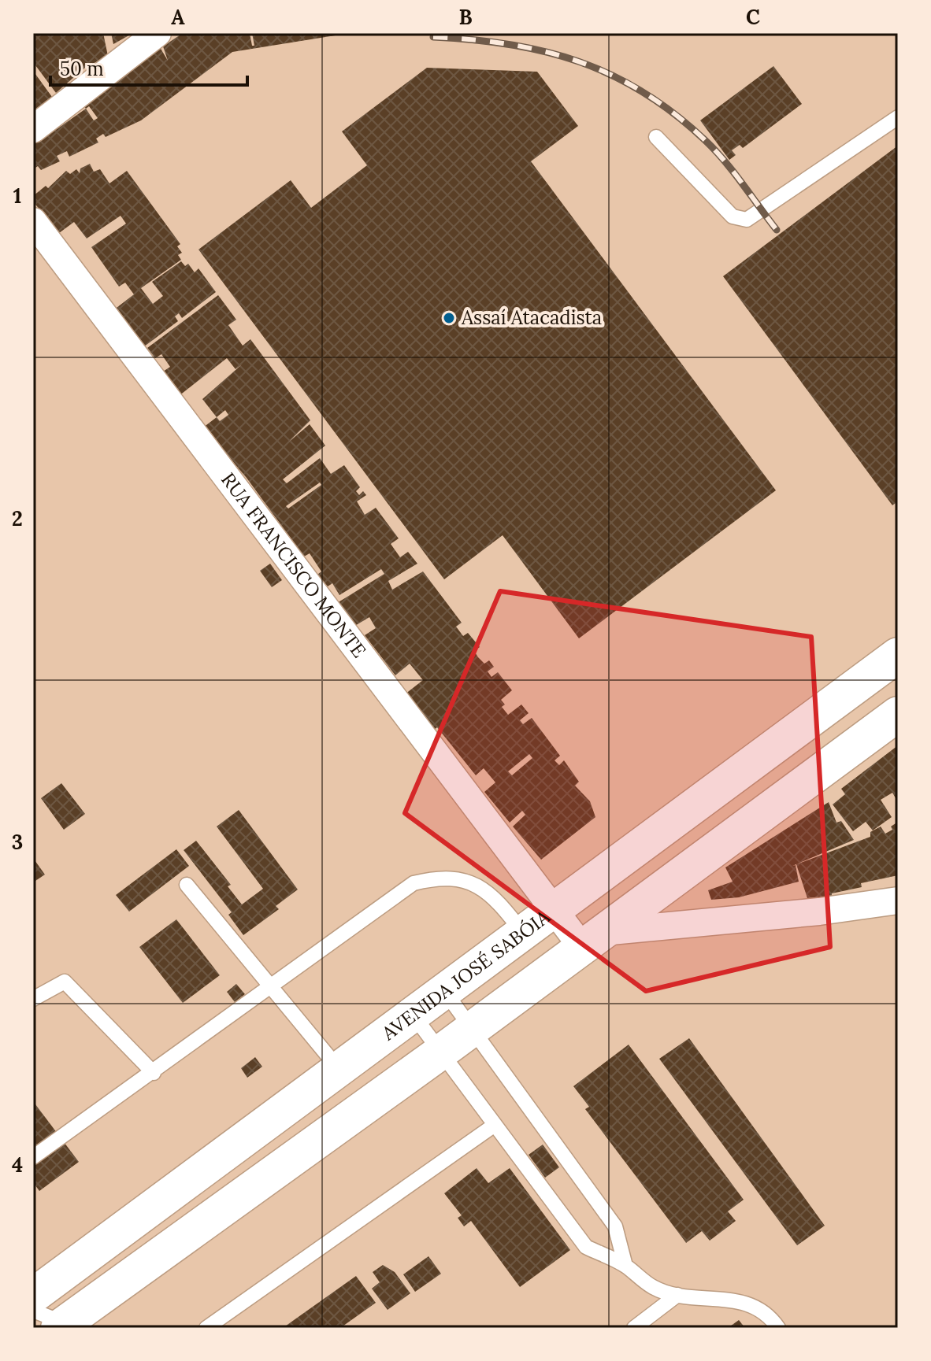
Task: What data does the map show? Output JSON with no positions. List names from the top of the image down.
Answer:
{
  "streets": {
    "main road": ["AVENIDA JOSÉ SABÓIA"],
    "street": ["RUA FRANCISCO MONTE"]
  },
  "crossings": [
    ["RUA FRANCISCO MONTE", "AVENIDA JOSÉ SABÓIA"]
  ],
  "places": ["Assaí Atacadista"],
  "scale_bar": "50 m",
  "grid": {
    "columns": ["A", "B", "C"],
    "rows": [
      "1",
      "2",
      "3",
      "4"
    ]
  }
}
